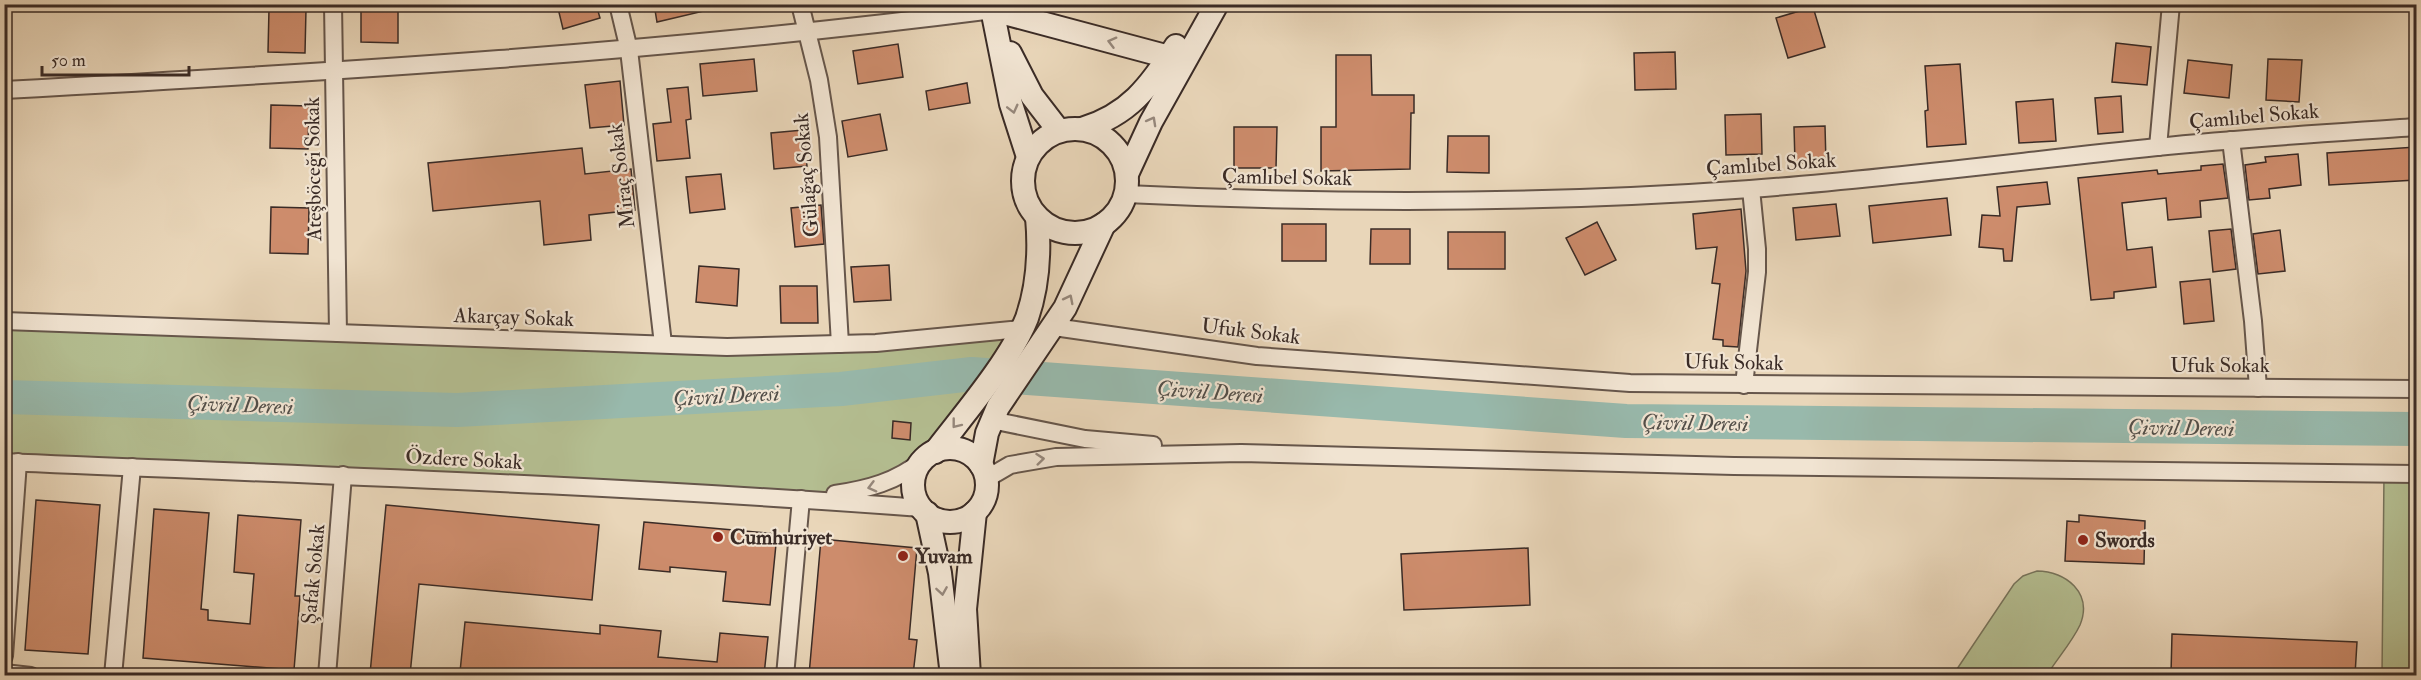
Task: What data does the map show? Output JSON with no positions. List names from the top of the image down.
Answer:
{
  "streets": {
    "street": [
      "Çamlıbel Sokak",
      "Ateşböceği Sokak",
      "Gülağaç Sokak",
      "Miraç Sokak",
      "Akarçay Sokak",
      "Ufuk Sokak",
      "Özdere Sokak",
      "Şafak Sokak"
    ]
  },
  "crossings": [
    ["Ateşböceği Sokak", "Akarçay Sokak"],
    ["Gülağaç Sokak", "Akarçay Sokak"],
    ["Miraç Sokak", "Akarçay Sokak"],
    ["Özdere Sokak", "Şafak Sokak"]
  ],
  "water": ["Çivril Deresi"],
  "places": ["Cumhuriyet", "Swords", "Yuvam"],
  "scale_bar": "50 m"
}
